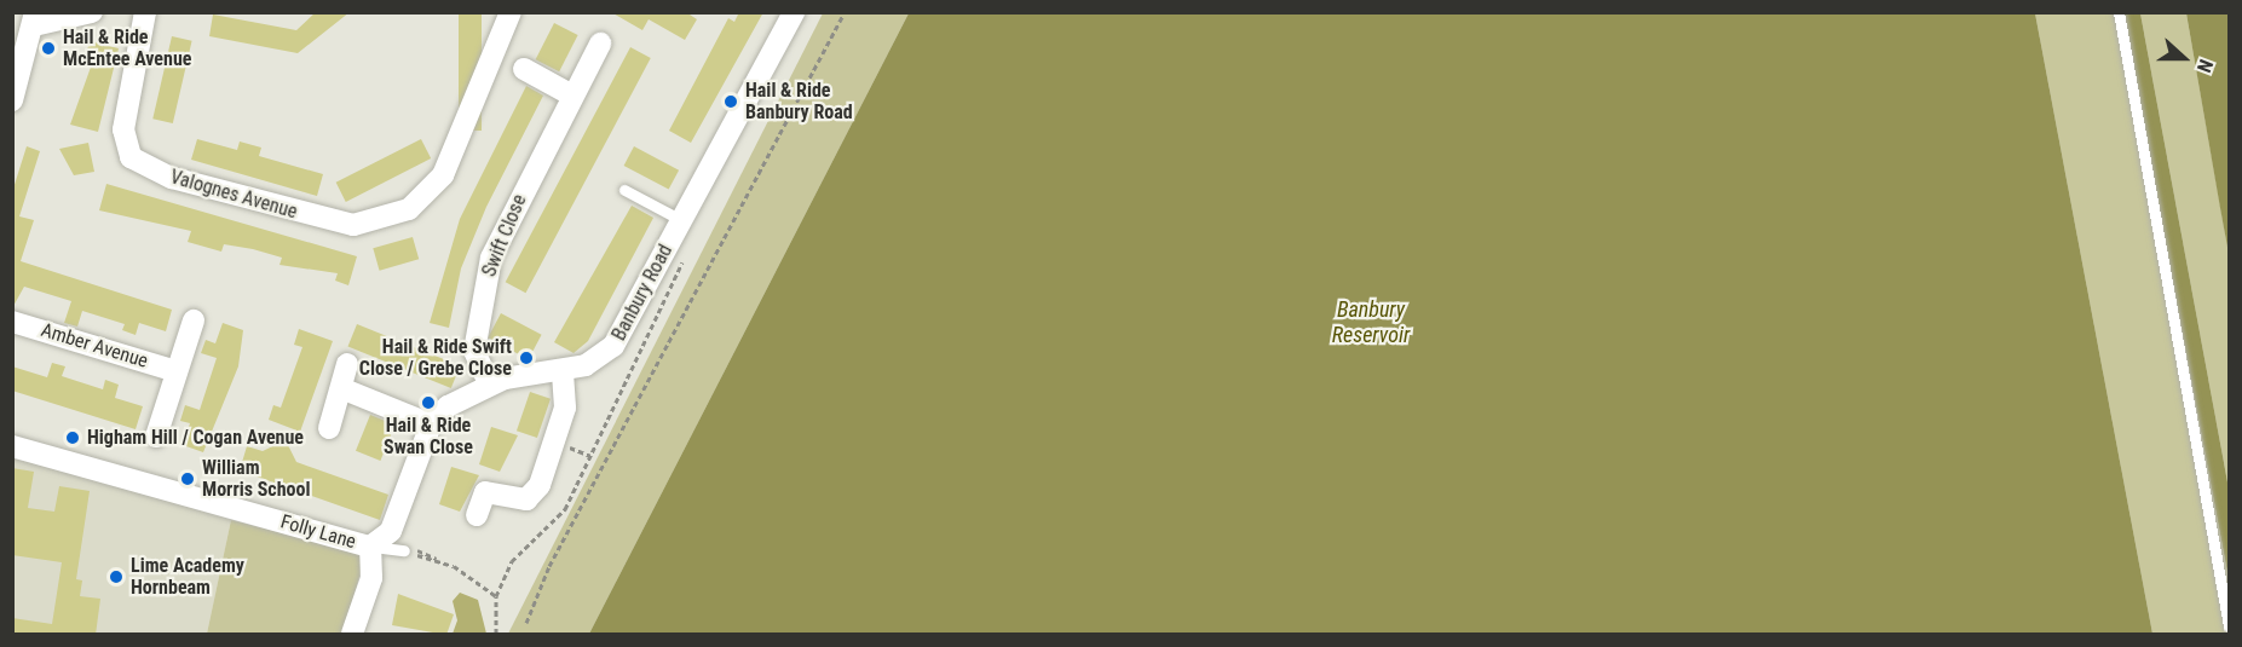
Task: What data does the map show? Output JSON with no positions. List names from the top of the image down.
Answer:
{
  "streets": {
    "street": [
      "Valognes Avenue",
      "Swift Close",
      "Banbury Road",
      "Amber Avenue",
      "Folly Lane"
    ]
  },
  "crossings": [
    ["Swift Close", "Banbury Road"]
  ],
  "water": ["Banbury Reservoir"],
  "places": [
    "Hail & Ride McEntee Avenue",
    "Hail & Ride Banbury Road",
    "Hail & Ride Swift Close / Grebe Close",
    "Hail & Ride Swan Close",
    "Higham Hill / Cogan Avenue",
    "William Morris School",
    "Lime Academy Hornbeam"
  ],
  "north": "right"
}
